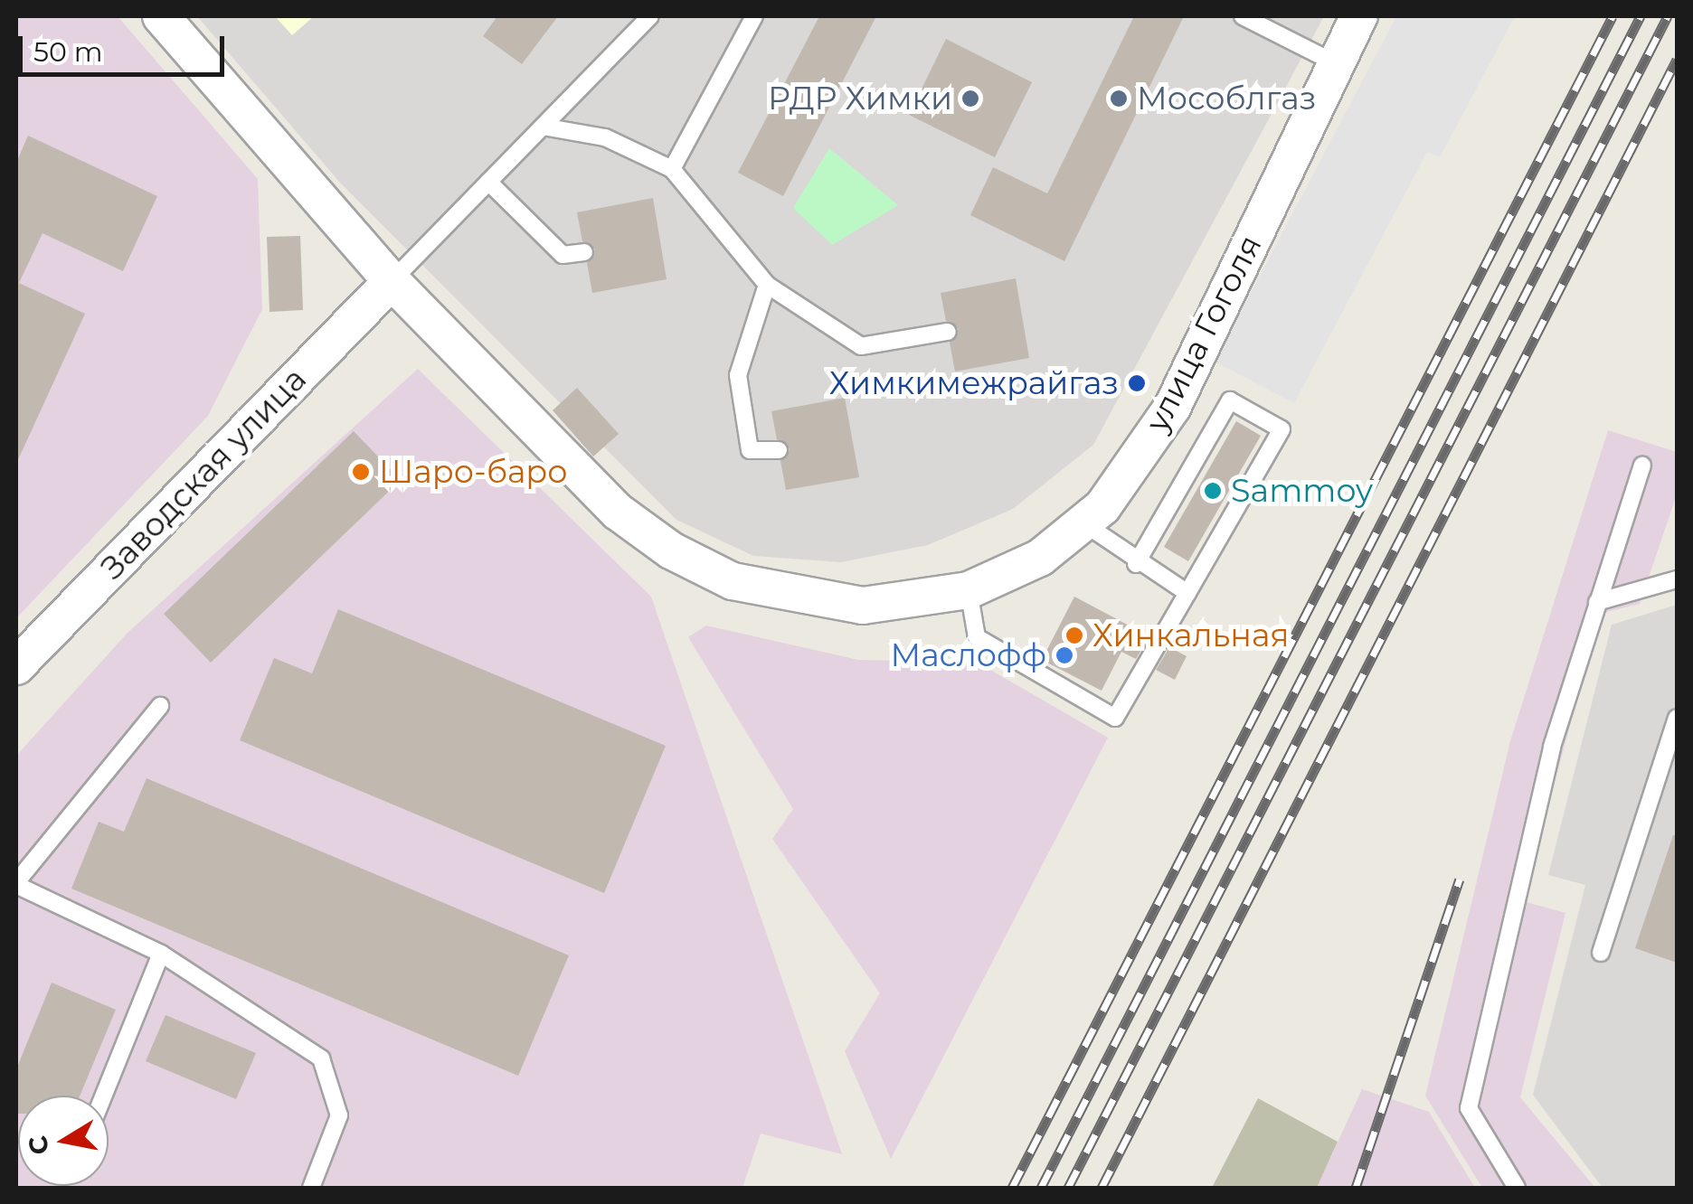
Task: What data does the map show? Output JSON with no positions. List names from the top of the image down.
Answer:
{
  "streets": {
    "street": ["улица Гоголя", "Заводская улица"]
  },
  "crossings": [
    ["улица Гоголя", "Заводская улица"]
  ],
  "places": [
    "РДР Химки",
    "Мособлгаз",
    "Химкимежрайгаз",
    "Шаро-баро",
    "Sammoy",
    "Хинкальная",
    "Маслофф"
  ],
  "scale_bar": "50 m",
  "north": "left"
}
